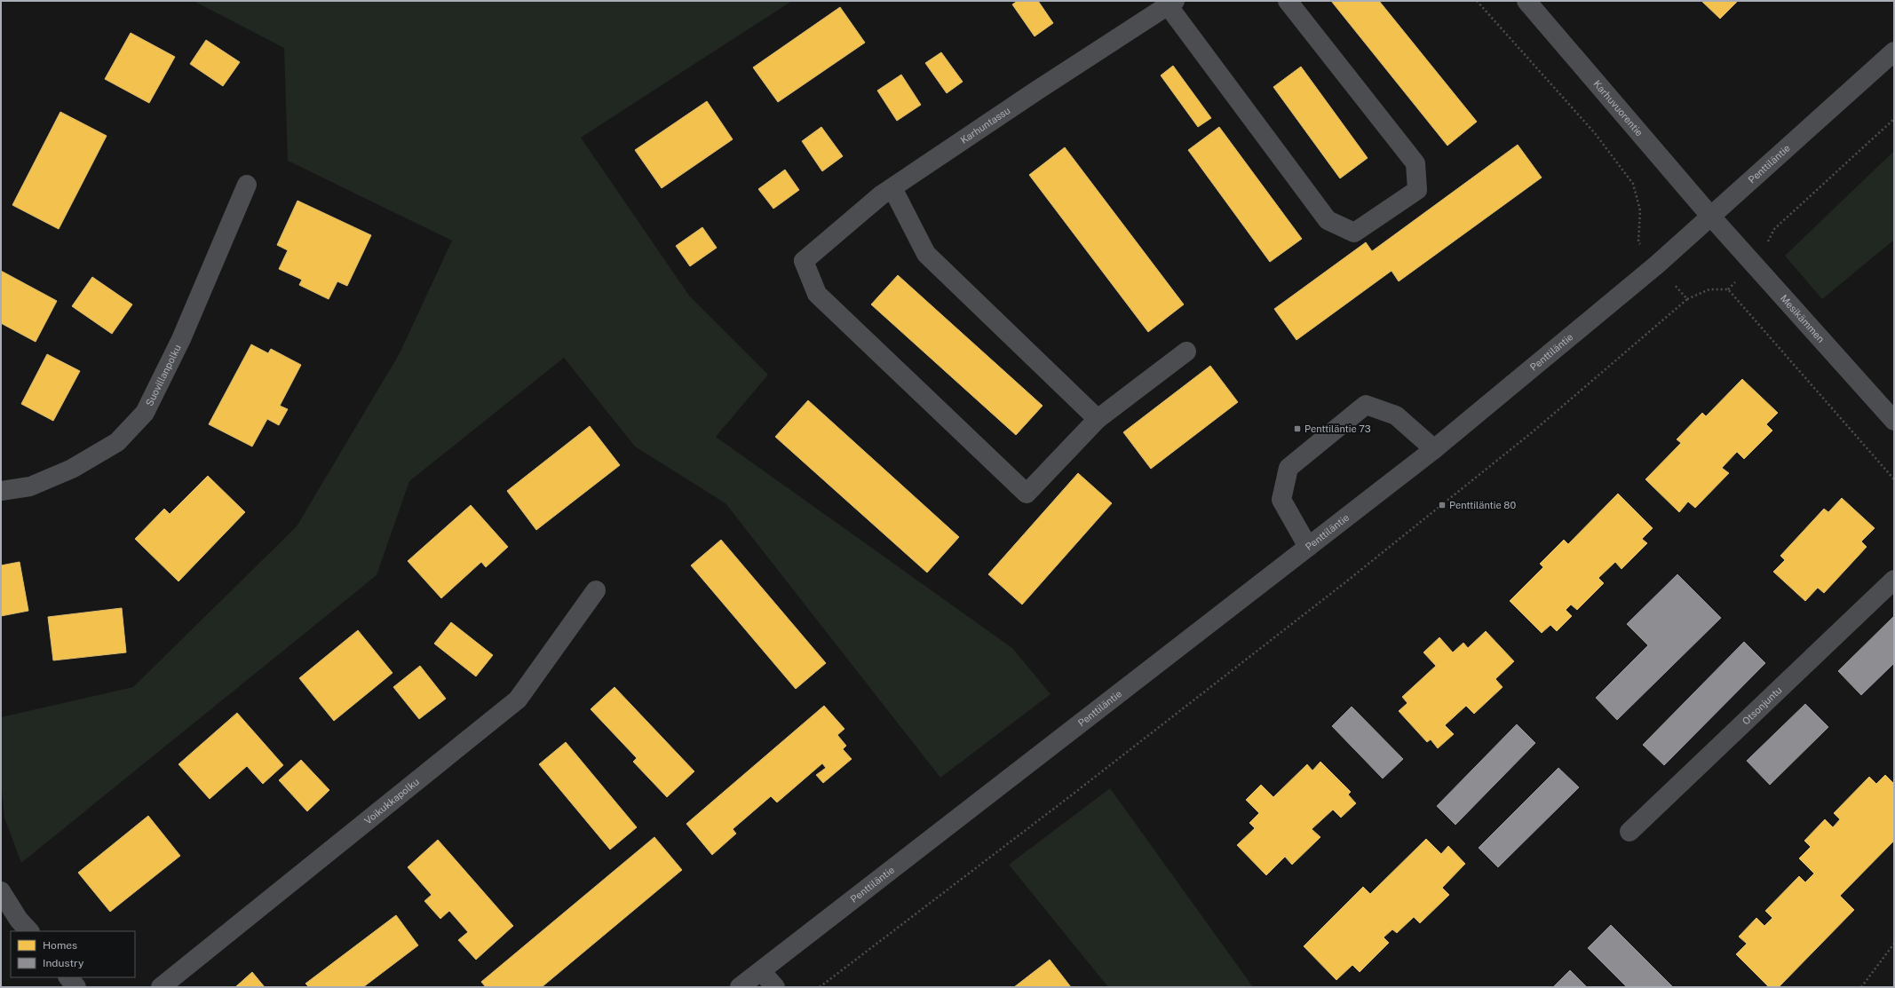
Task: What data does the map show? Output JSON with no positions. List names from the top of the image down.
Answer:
{
  "streets": {
    "street": [
      "Karhuvuorentie",
      "Karhuntassu",
      "Penttiläntie",
      "Mesikämmen",
      "Suovillanpolku",
      "Otsonjuntu",
      "Voikukkapolku"
    ]
  },
  "crossings": [
    ["Karhuvuorentie", "Penttiläntie"],
    ["Karhuvuorentie", "Mesikämmen"],
    ["Penttiläntie", "Mesikämmen"]
  ],
  "places": {
    "transit": ["Penttiläntie 73", "Penttiläntie 80"]
  },
  "legend": ["Homes", "Industry"]
}
